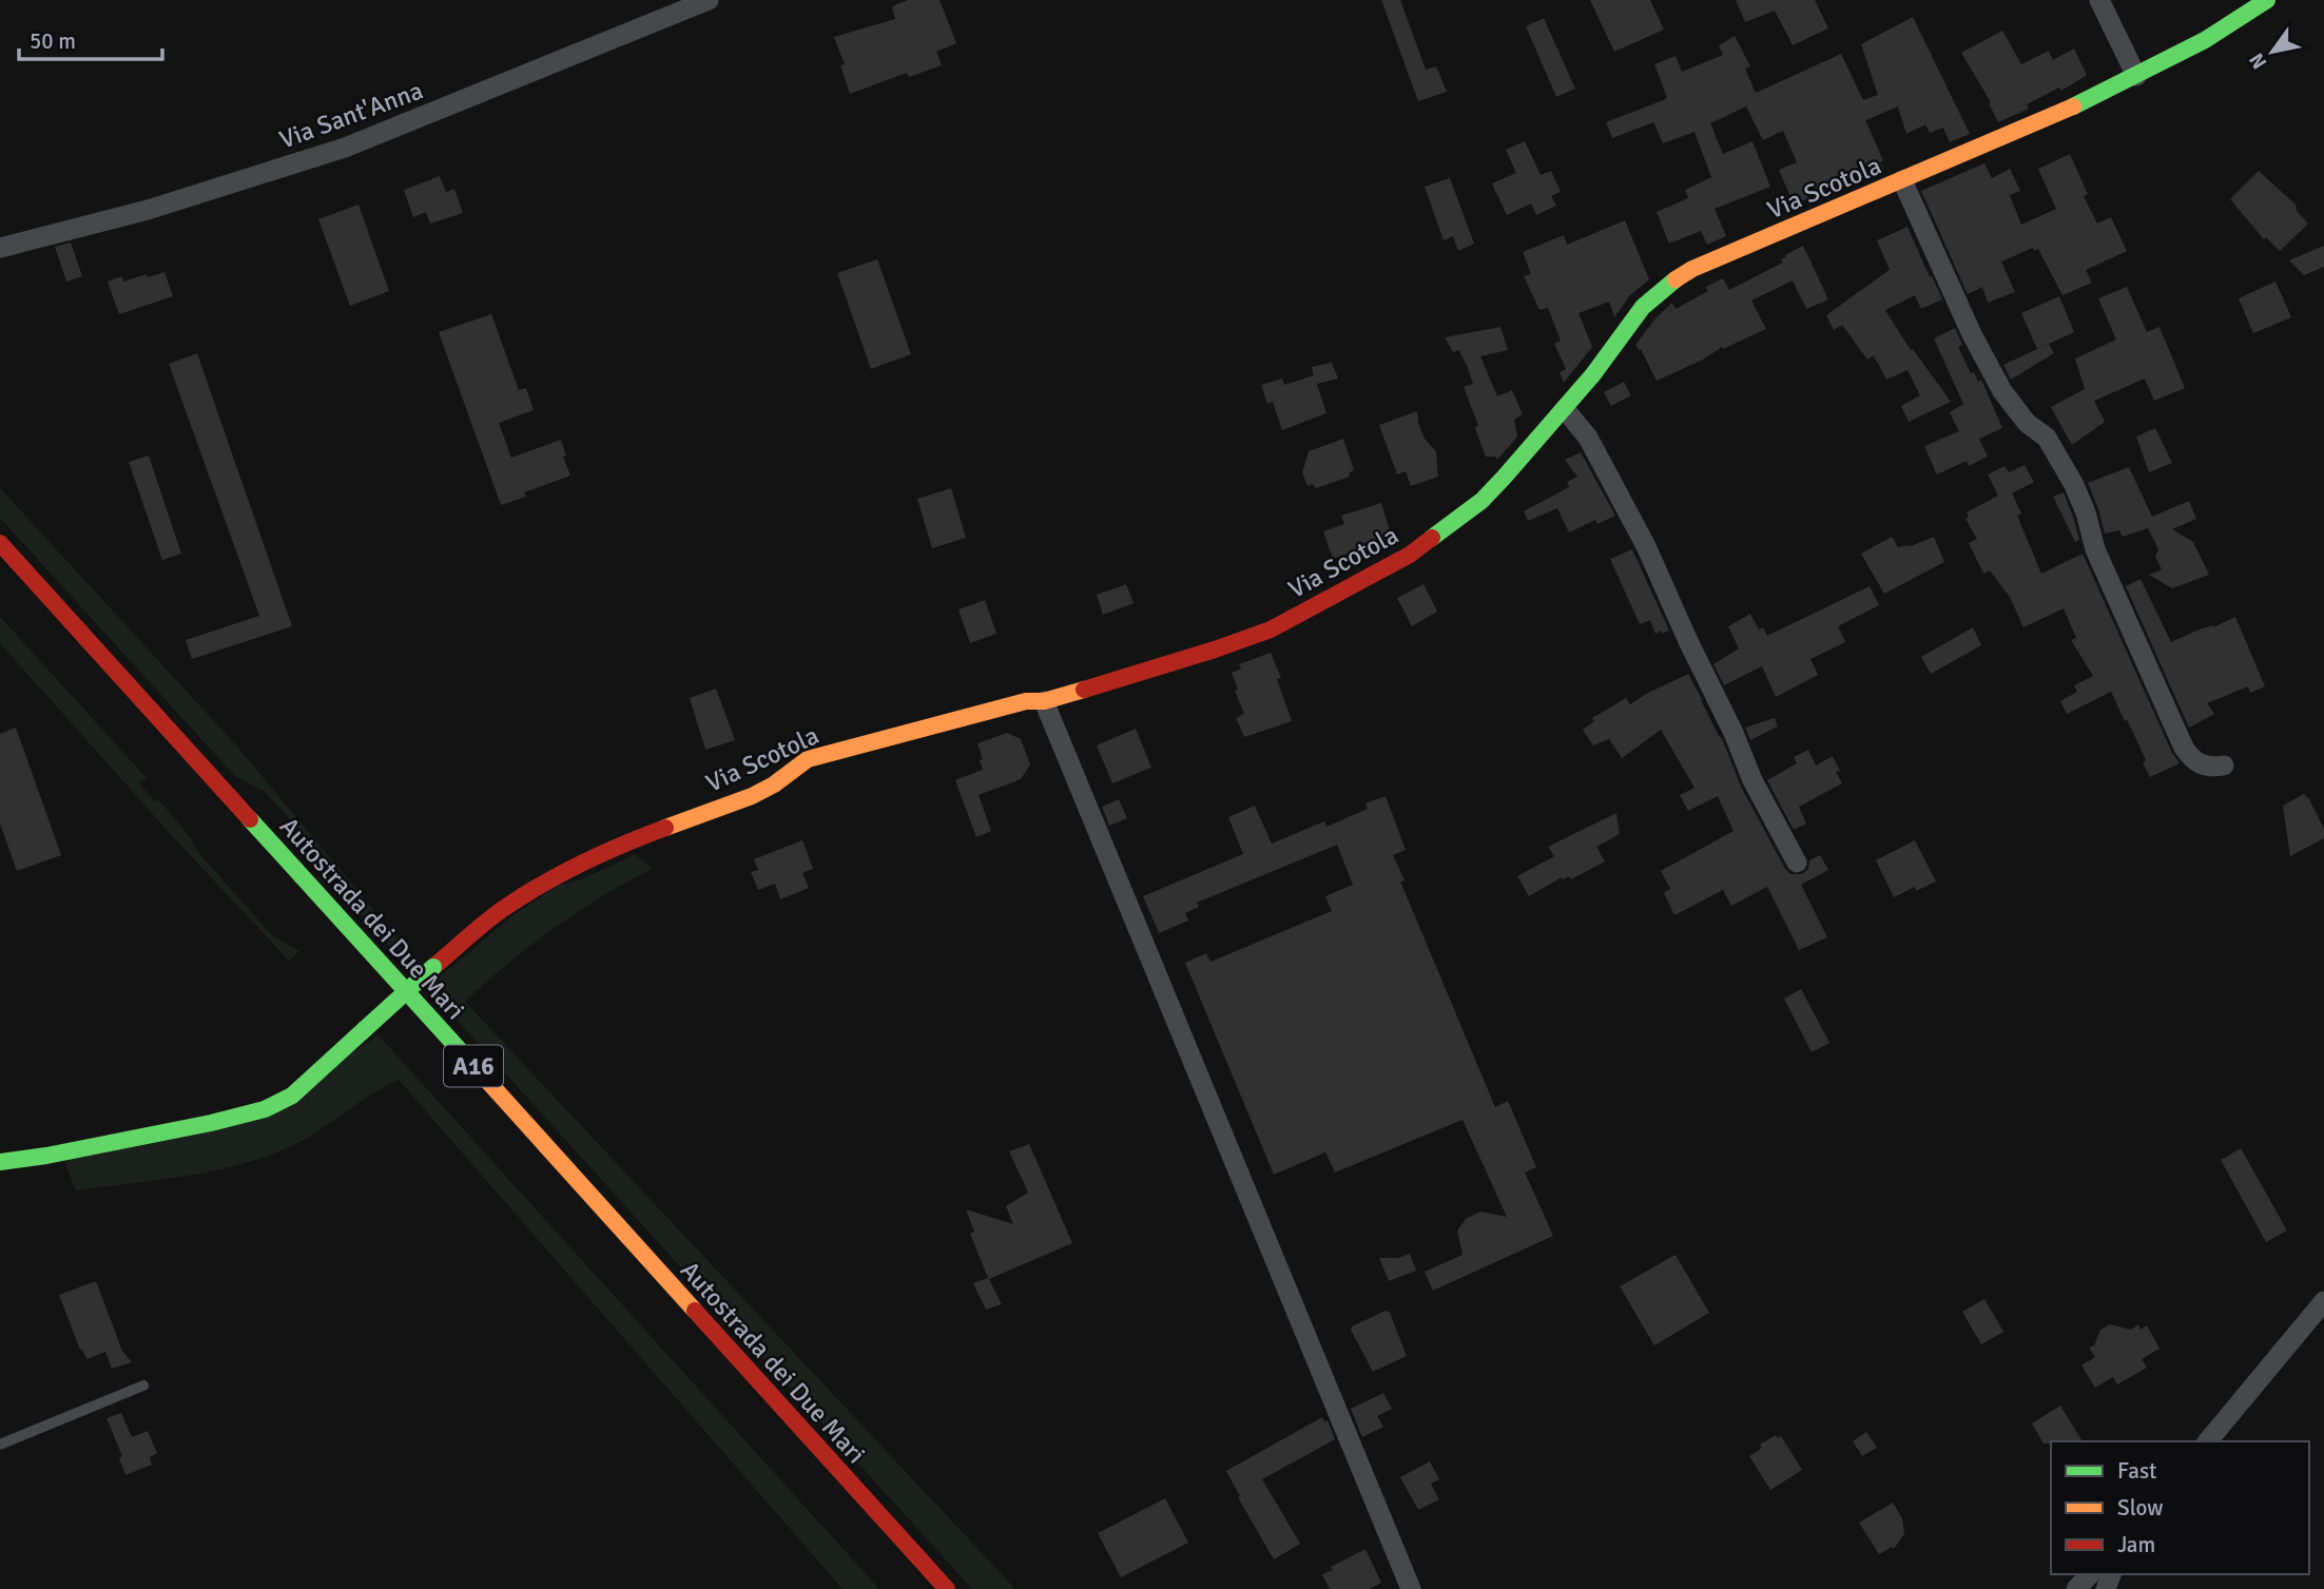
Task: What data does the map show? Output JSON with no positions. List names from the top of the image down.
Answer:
{
  "streets": {
    "main road": ["Via Scotola", "Autostrada dei Due Mari", "A16"],
    "street": ["Via Sant'Anna"]
  },
  "legend": ["Fast", "Slow", "Jam"],
  "scale_bar": "50 m",
  "north": "bottom left"
}
